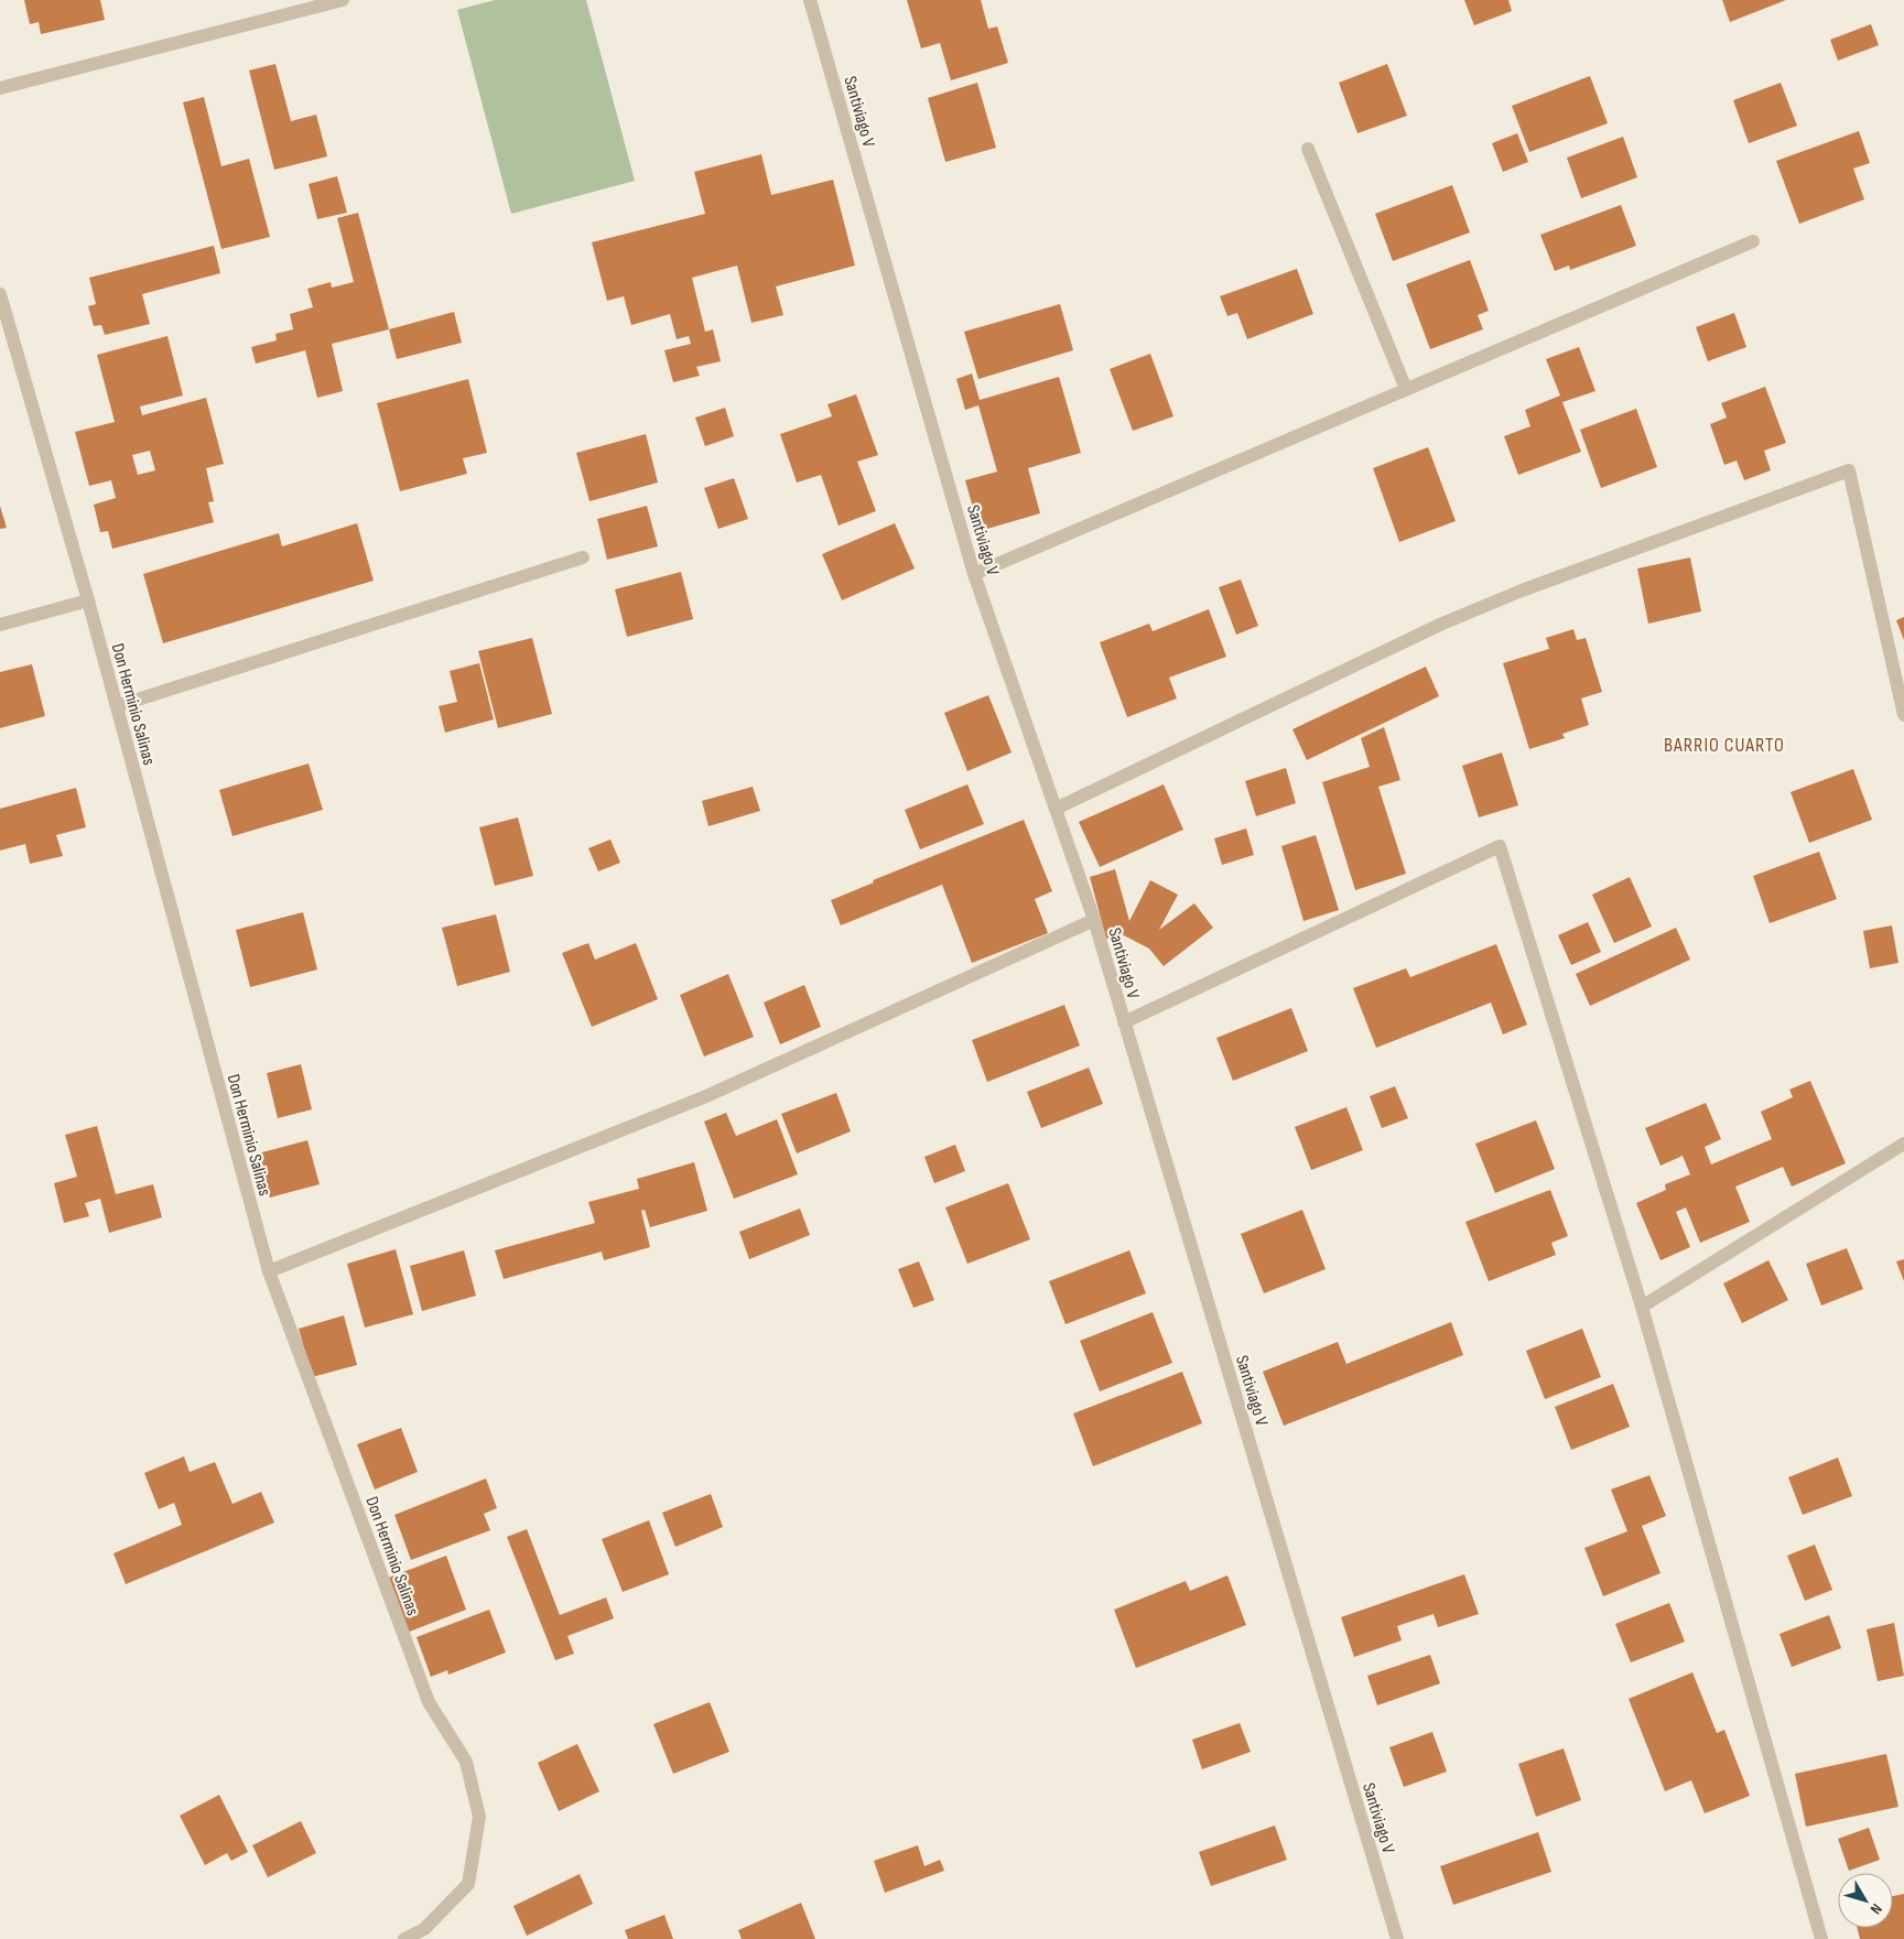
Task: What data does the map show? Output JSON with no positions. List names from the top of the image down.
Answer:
{
  "streets": {
    "street": ["Santiviago V", "Don Herminio Salinas"]
  },
  "districts": ["BARRIO CUARTO"],
  "north": "bottom right"
}
